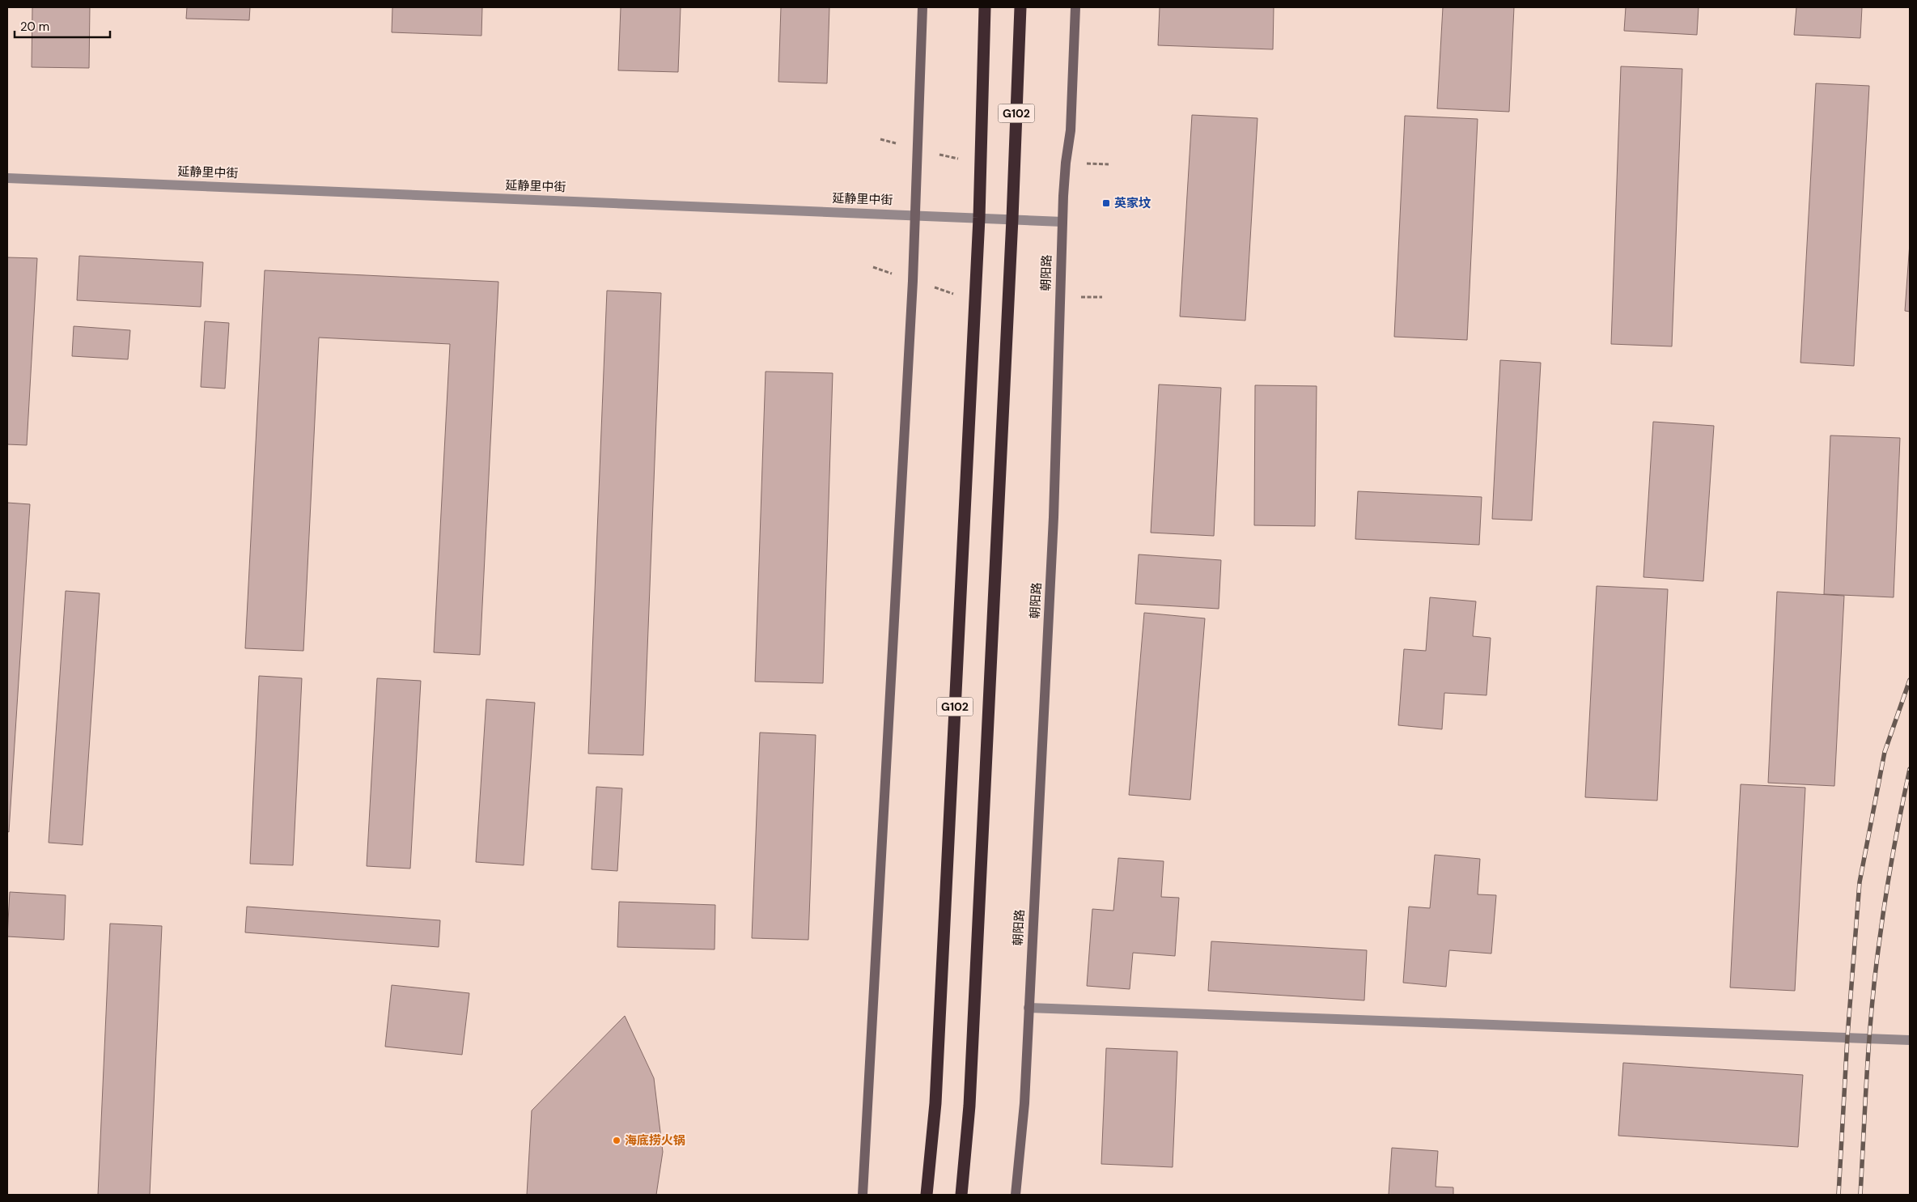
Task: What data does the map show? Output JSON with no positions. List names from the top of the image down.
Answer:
{
  "streets": {
    "highway": ["G102"],
    "street": ["延静里中街", "朝阳路"]
  },
  "crossings": [
    ["G102", "延静里中街"],
    ["延静里中街", "朝阳路"]
  ],
  "places": {
    "transit": ["英家坟"],
    "other": ["海底捞火锅"]
  },
  "scale_bar": "20 m"
}
